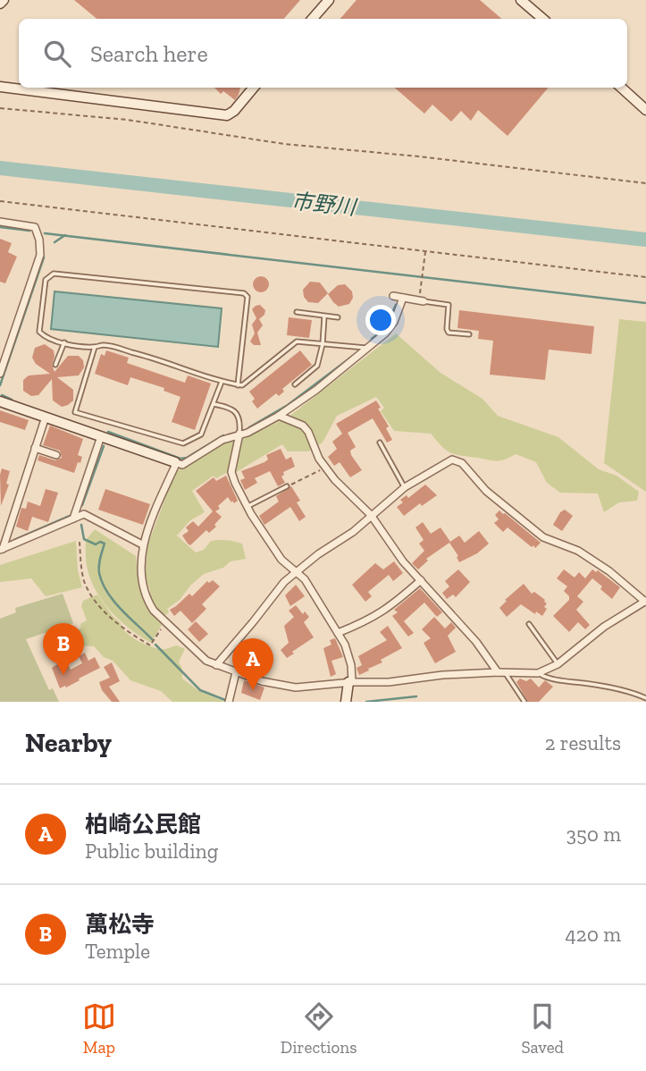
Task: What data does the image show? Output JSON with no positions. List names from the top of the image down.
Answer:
{
  "water": ["市野川"],
  "page": {
    "search": "Search here",
    "pins": ["B", "A"],
    "heading": ["Nearby", "2 results"],
    "list": [
      {
        "mark": "A",
        "name": "柏崎公民館",
        "note": "Public building",
        "value": "350 m"
      },
      {
        "mark": "B",
        "name": "萬松寺",
        "note": "Temple",
        "value": "420 m"
      }
    ],
    "nav": ["Map", "Directions", "Saved"]
  }
}
